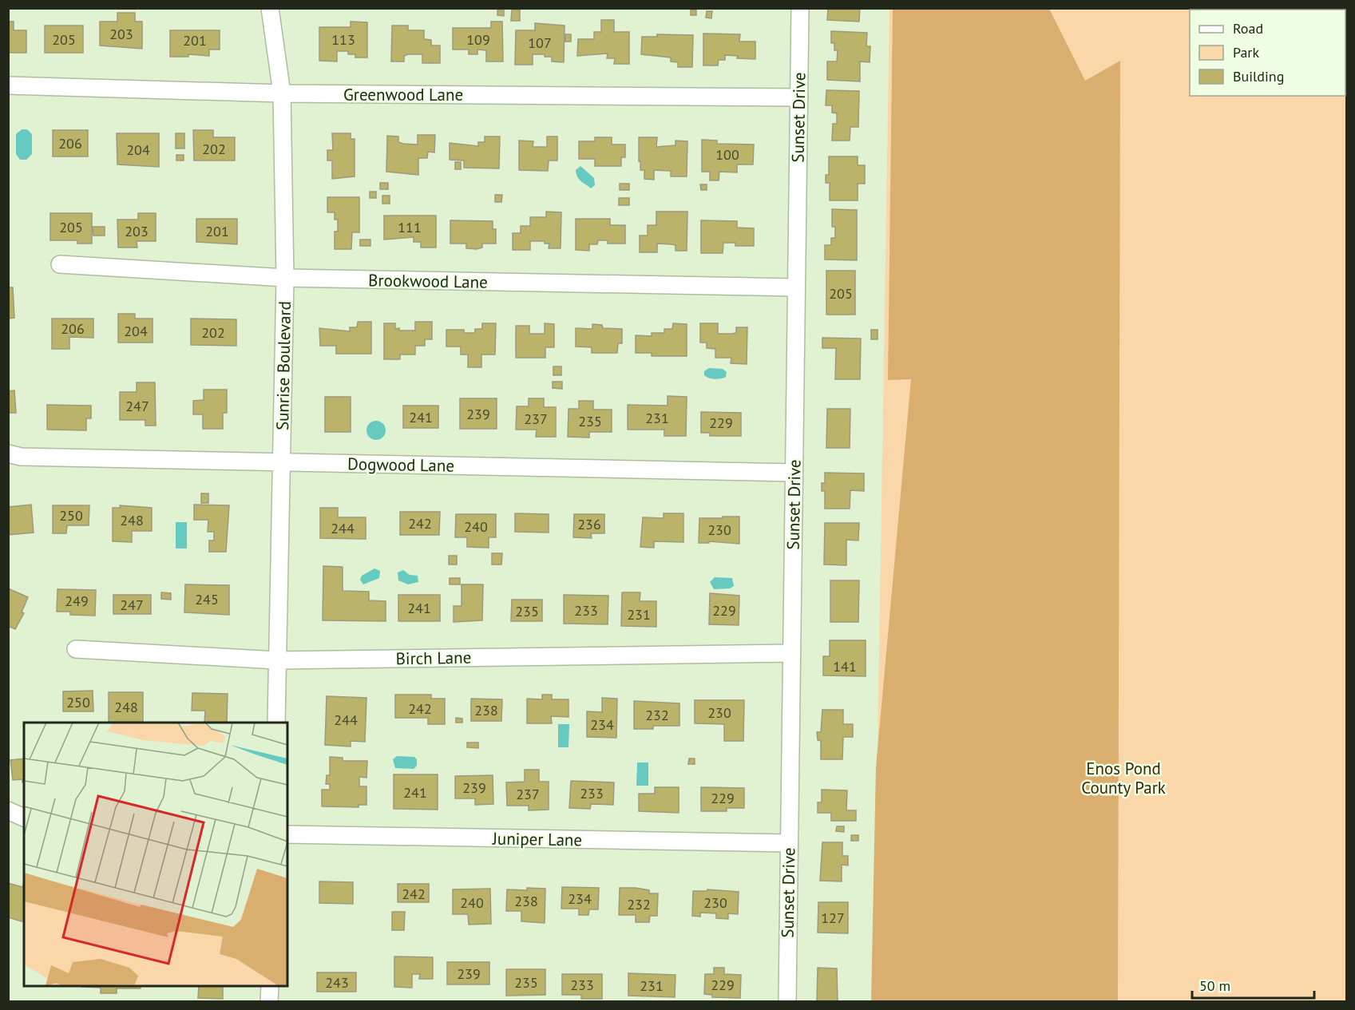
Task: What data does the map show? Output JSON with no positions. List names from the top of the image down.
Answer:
{
  "streets": {
    "street": [
      "Greenwood Lane",
      "Sunset Drive",
      "Brookwood Lane",
      "Sunrise Boulevard",
      "Dogwood Lane",
      "Birch Lane",
      "Juniper Lane"
    ]
  },
  "crossings": [
    ["Greenwood Lane", "Sunset Drive"],
    ["Greenwood Lane", "Sunrise Boulevard"],
    ["Sunset Drive", "Brookwood Lane"],
    ["Sunset Drive", "Dogwood Lane"],
    ["Sunset Drive", "Birch Lane"],
    ["Sunset Drive", "Juniper Lane"],
    ["Brookwood Lane", "Sunrise Boulevard"],
    ["Sunrise Boulevard", "Dogwood Lane"],
    ["Sunrise Boulevard", "Birch Lane"]
  ],
  "parks": ["Enos Pond County Park"],
  "house_numbers": [
    "203",
    "205",
    "113",
    "109",
    "201",
    "107",
    "206",
    "202",
    "204",
    "100",
    "205",
    "111",
    "203",
    "201",
    "205",
    "206",
    "204",
    "202",
    "247",
    "239",
    "241",
    "231",
    "237",
    "235",
    "229",
    "250",
    "248",
    "242",
    "236",
    "240",
    "244",
    "230",
    "245",
    "249",
    "247",
    "241",
    "233",
    "229",
    "235",
    "231",
    "141",
    "250",
    "248",
    "242",
    "238",
    "230",
    "232",
    "244",
    "234",
    "239",
    "241",
    "233",
    "237",
    "229",
    "242",
    "234",
    "238",
    "240",
    "230",
    "232",
    "127",
    "239",
    "243",
    "235",
    "233",
    "229",
    "231"
  ],
  "legend": ["Road", "Park", "Building"],
  "scale_bar": "50 m"
}
